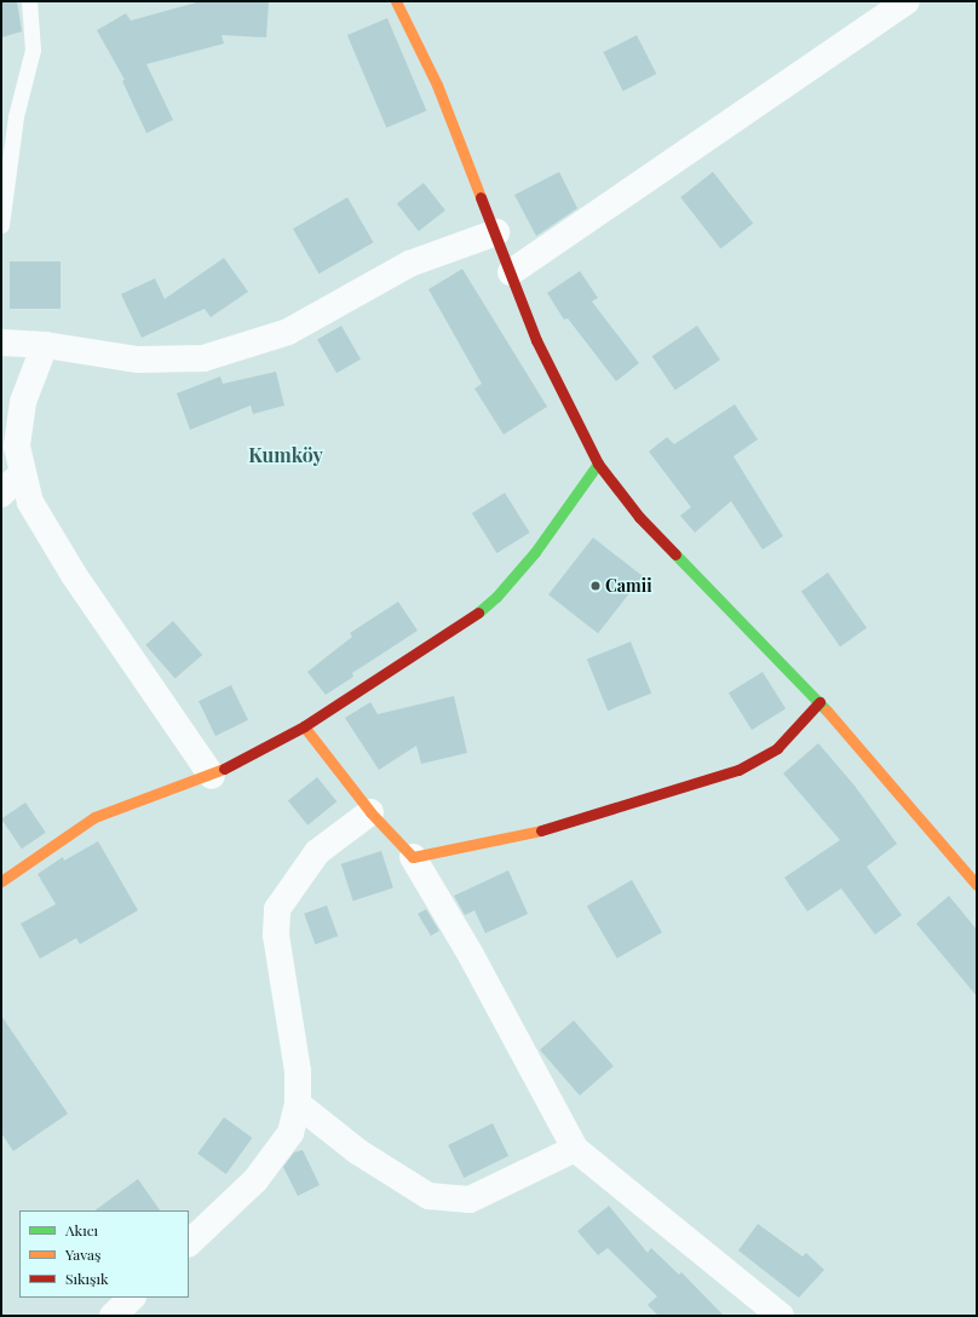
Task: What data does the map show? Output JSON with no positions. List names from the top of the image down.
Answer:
{
  "districts": ["Kumköy"],
  "places": ["Camii"],
  "legend": ["Akıcı", "Yavaş", "Sıkışık"]
}
